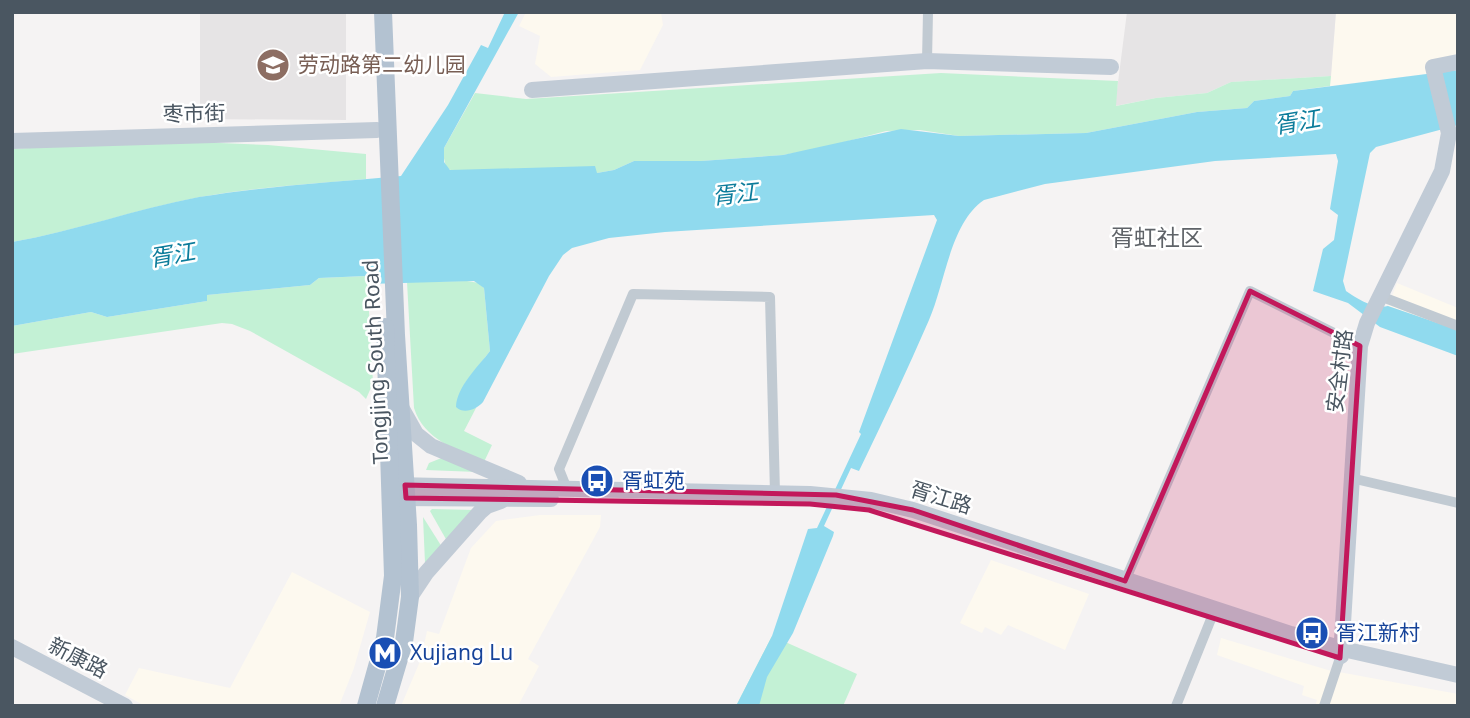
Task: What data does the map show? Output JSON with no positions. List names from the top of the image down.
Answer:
{
  "streets": {
    "main road": [
      "枣市街",
      "Tongjing South Road",
      "安全村路",
      "胥江路",
      "新康路"
    ]
  },
  "crossings": [
    ["枣市街", "Tongjing South Road"],
    ["Tongjing South Road", "胥江路"],
    ["安全村路", "胥江路"]
  ],
  "districts": ["胥虹社区"],
  "water": ["胥江"],
  "places": {
    "school or university": ["劳动路第二幼儿园"],
    "bus stop": ["胥虹苑", "胥江新村"],
    "metro station": ["Xujiang Lu"]
  }
}
